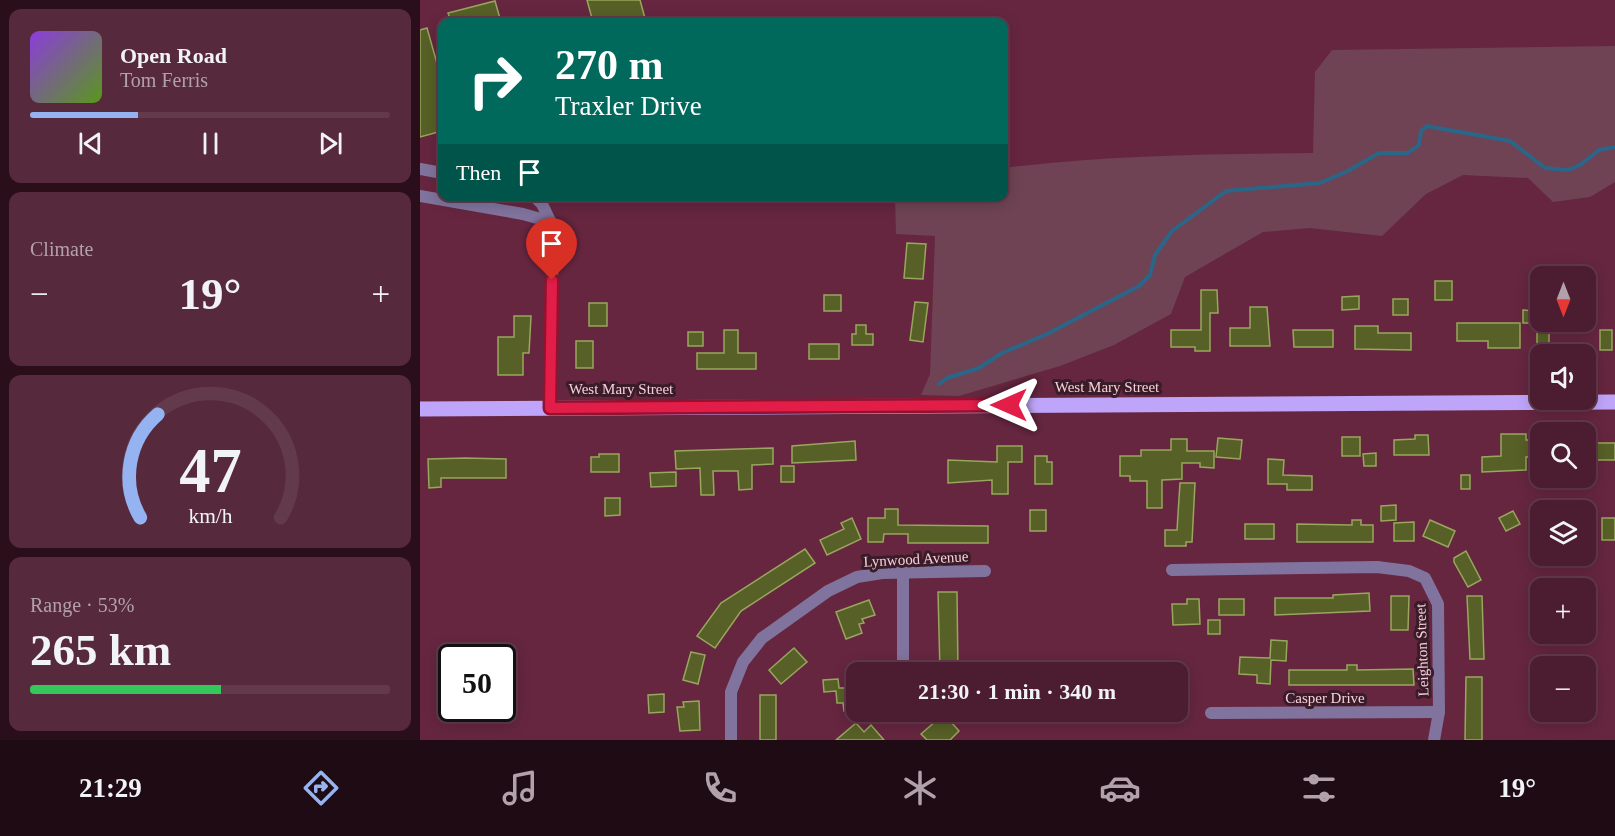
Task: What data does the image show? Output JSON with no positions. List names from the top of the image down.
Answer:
{
  "streets": {
    "main road": ["West Mary Street"],
    "street": ["Lynwood Avenue", "Leighton Street", "Casper Drive"]
  },
  "crossings": [
    ["Leighton Street", "Casper Drive"]
  ],
  "north": "bottom",
  "page": {
    "turn": ["270 m", "Traxler Drive"],
    "song": ["Open Road", "Tom Ferris"],
    "then": "Then",
    "tile": [
      "Climate",
      ["Range · 53%", "265 km"]
    ],
    "map_buttons": ["+", "−"],
    "heat": ["−", "19°", "+"],
    "limit": "50",
    "trip": "21:30 · 1 min · 340 m",
    "tabs": ["21:29", "19°"],
    "gauge": ["47", "km/h"]
  }
}
